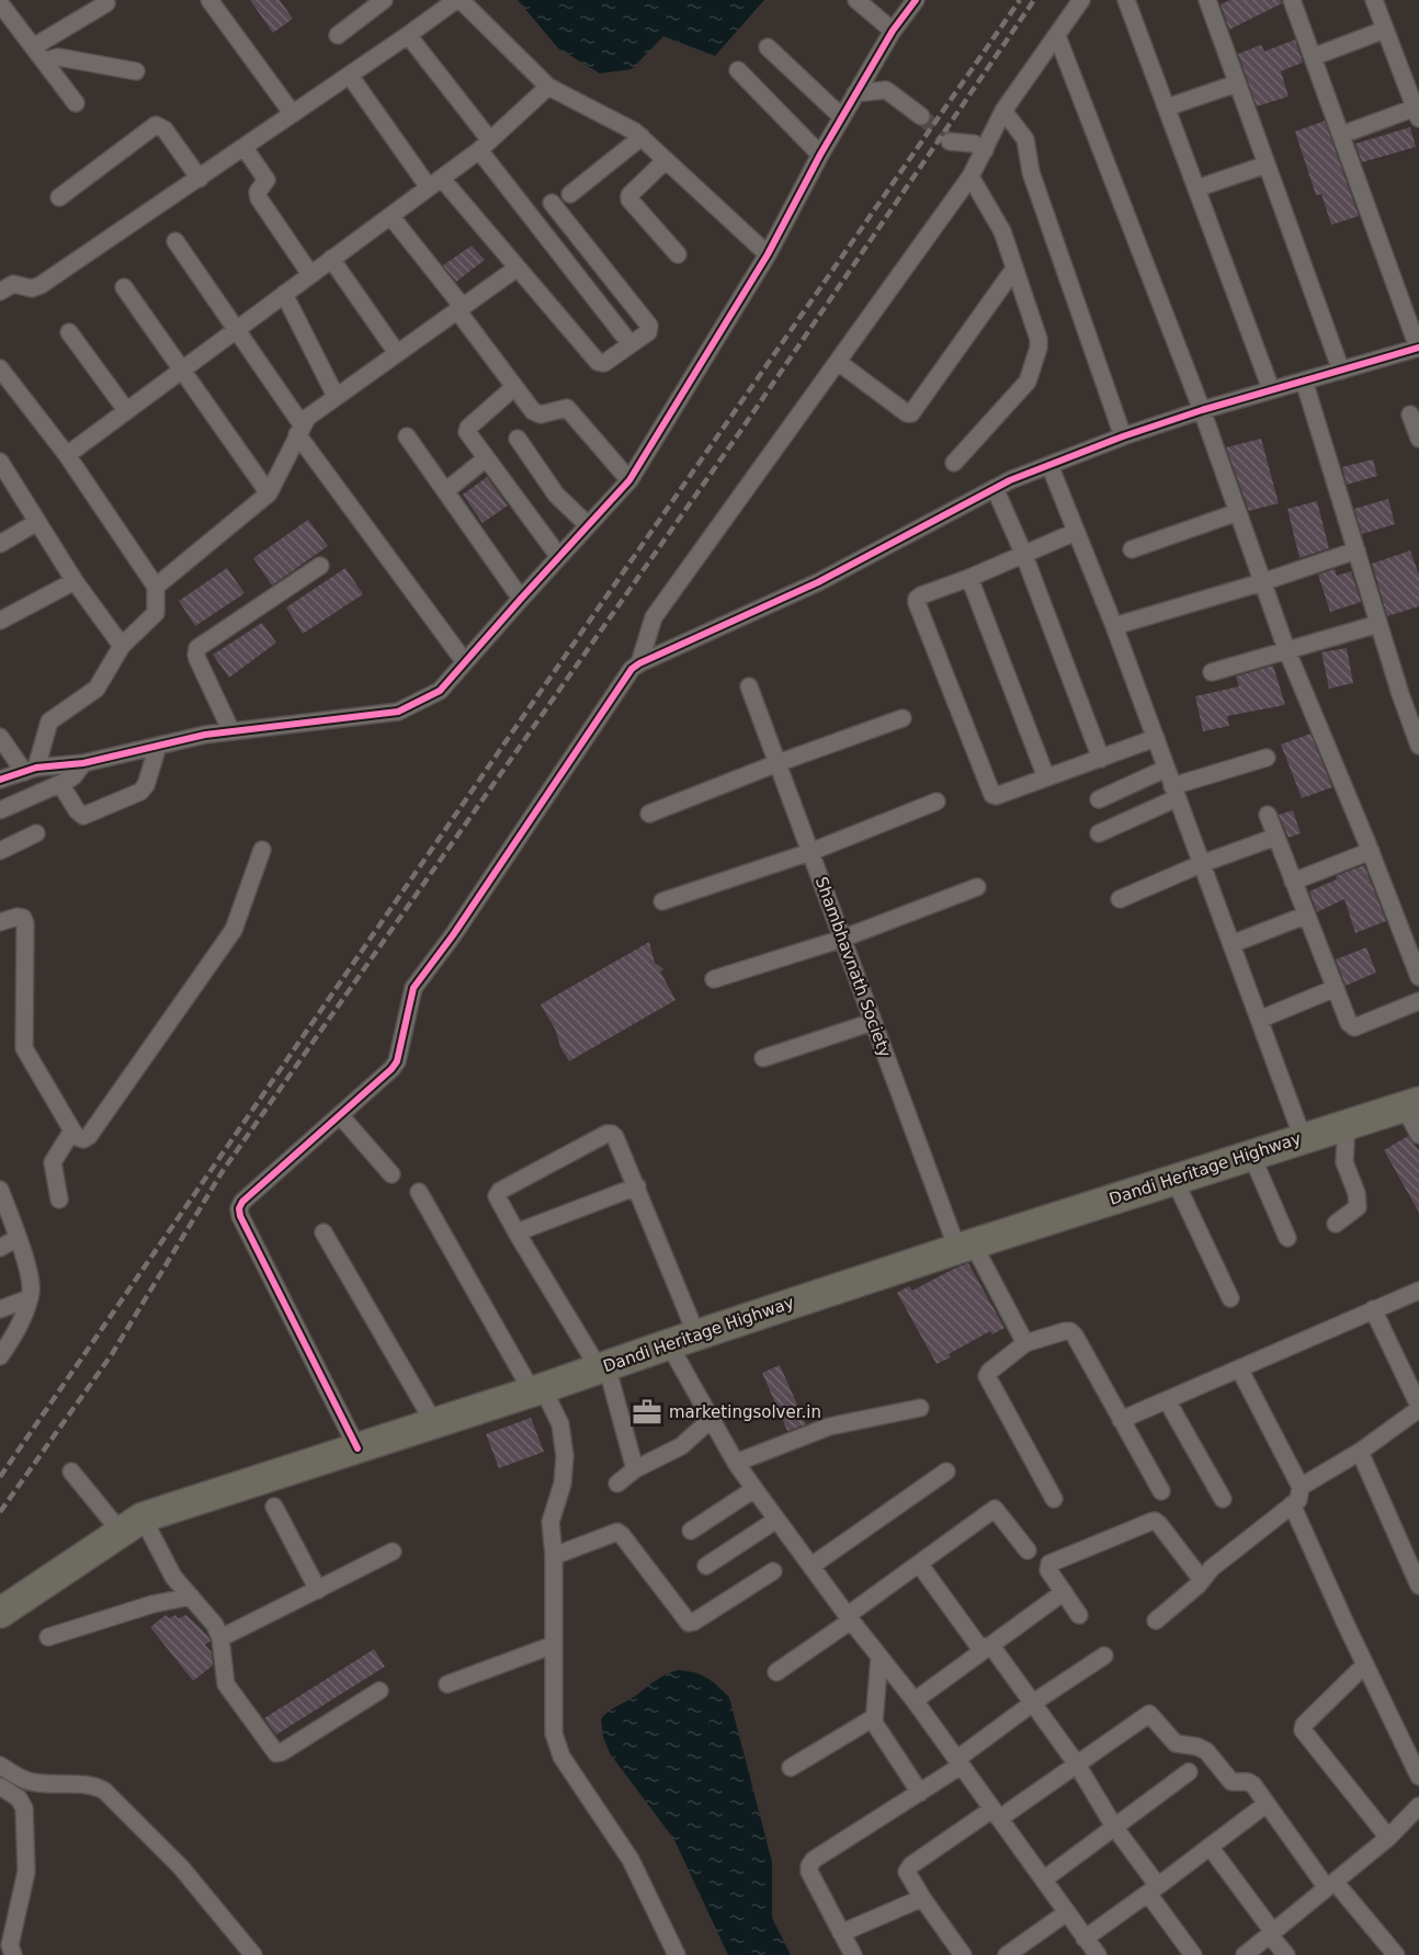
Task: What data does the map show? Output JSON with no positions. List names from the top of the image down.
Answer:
{
  "streets": {
    "highway": ["Dandi Heritage Highway"],
    "street": ["Shambhavnath Society"]
  },
  "crossings": [
    ["Shambhavnath Society", "Dandi Heritage Highway"]
  ],
  "places": {
    "office": ["marketingsolver.in"]
  }
}
